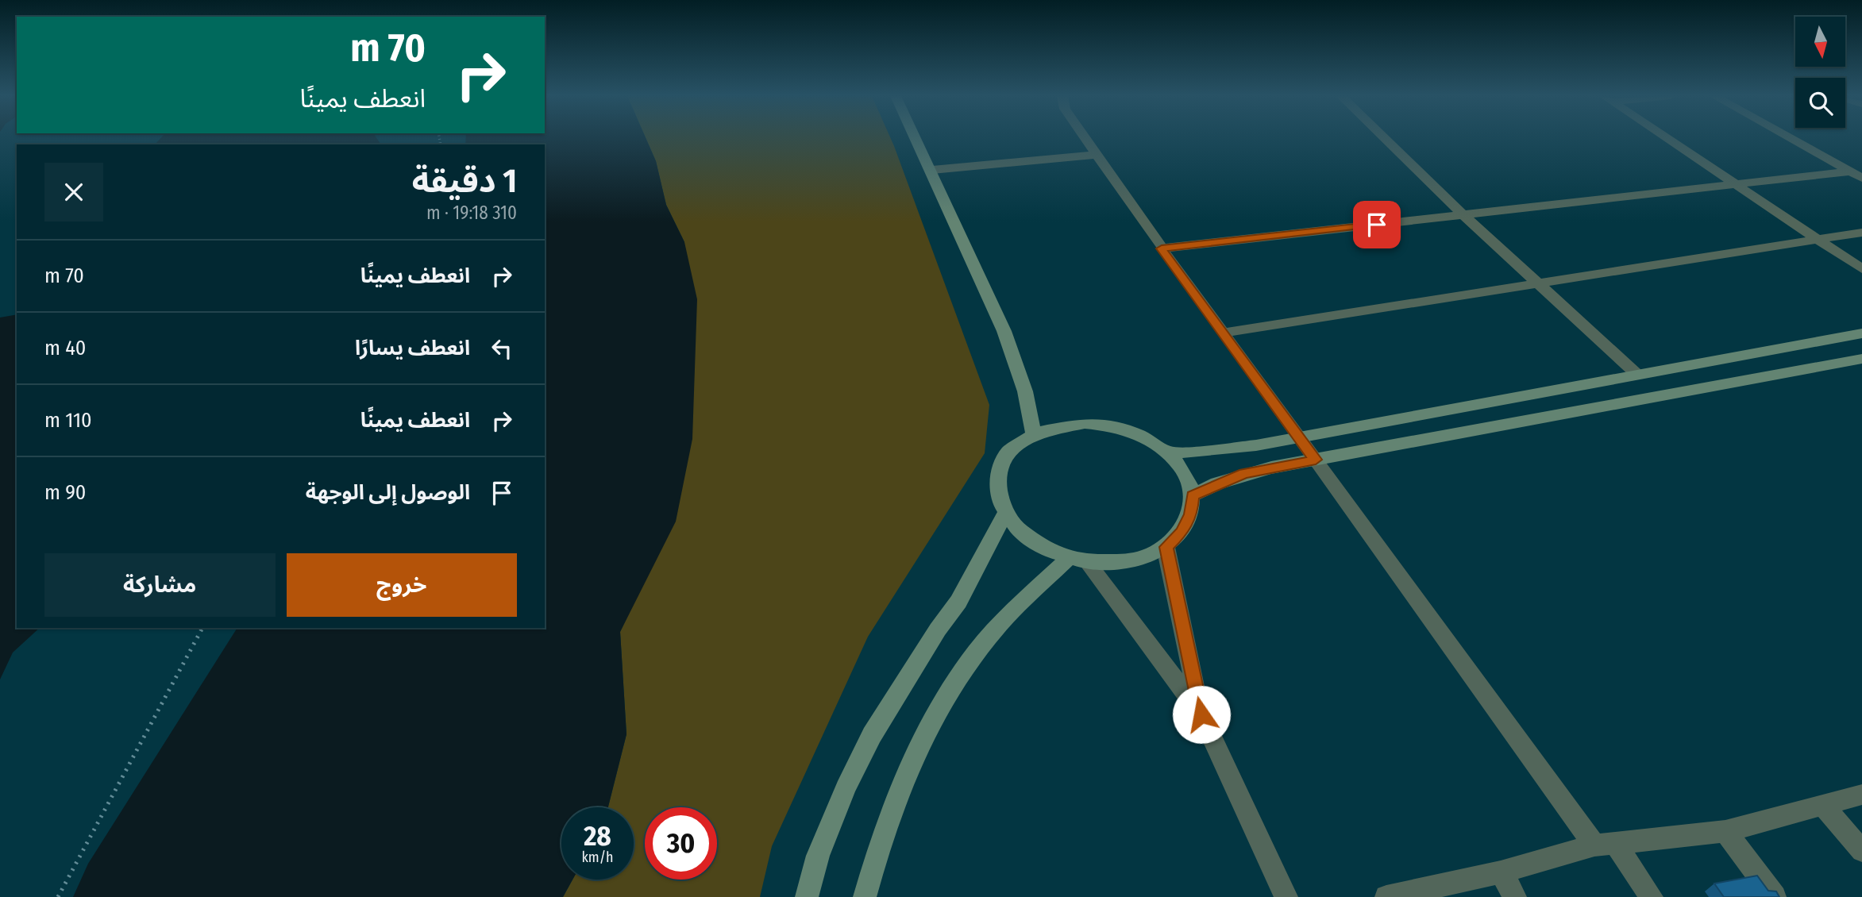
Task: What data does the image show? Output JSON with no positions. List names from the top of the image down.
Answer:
{
  "north": "bottom",
  "page": {
    "turn": ["70 m", "انعطف يمينًا"],
    "heading": ["1 دقيقة", "310 m · 19:18"],
    "list": [
      {
        "name": "انعطف يمينًا",
        "value": "70 m"
      },
      {
        "name": "انعطف يسارًا",
        "value": "40 m"
      },
      {
        "name": "انعطف يمينًا",
        "value": "110 m"
      },
      {
        "name": "الوصول إلى الوجهة",
        "value": "90 m"
      }
    ],
    "buttons": ["خروج", "مشاركة"],
    "speed": "28 km/h",
    "limit": "30"
  }
}
